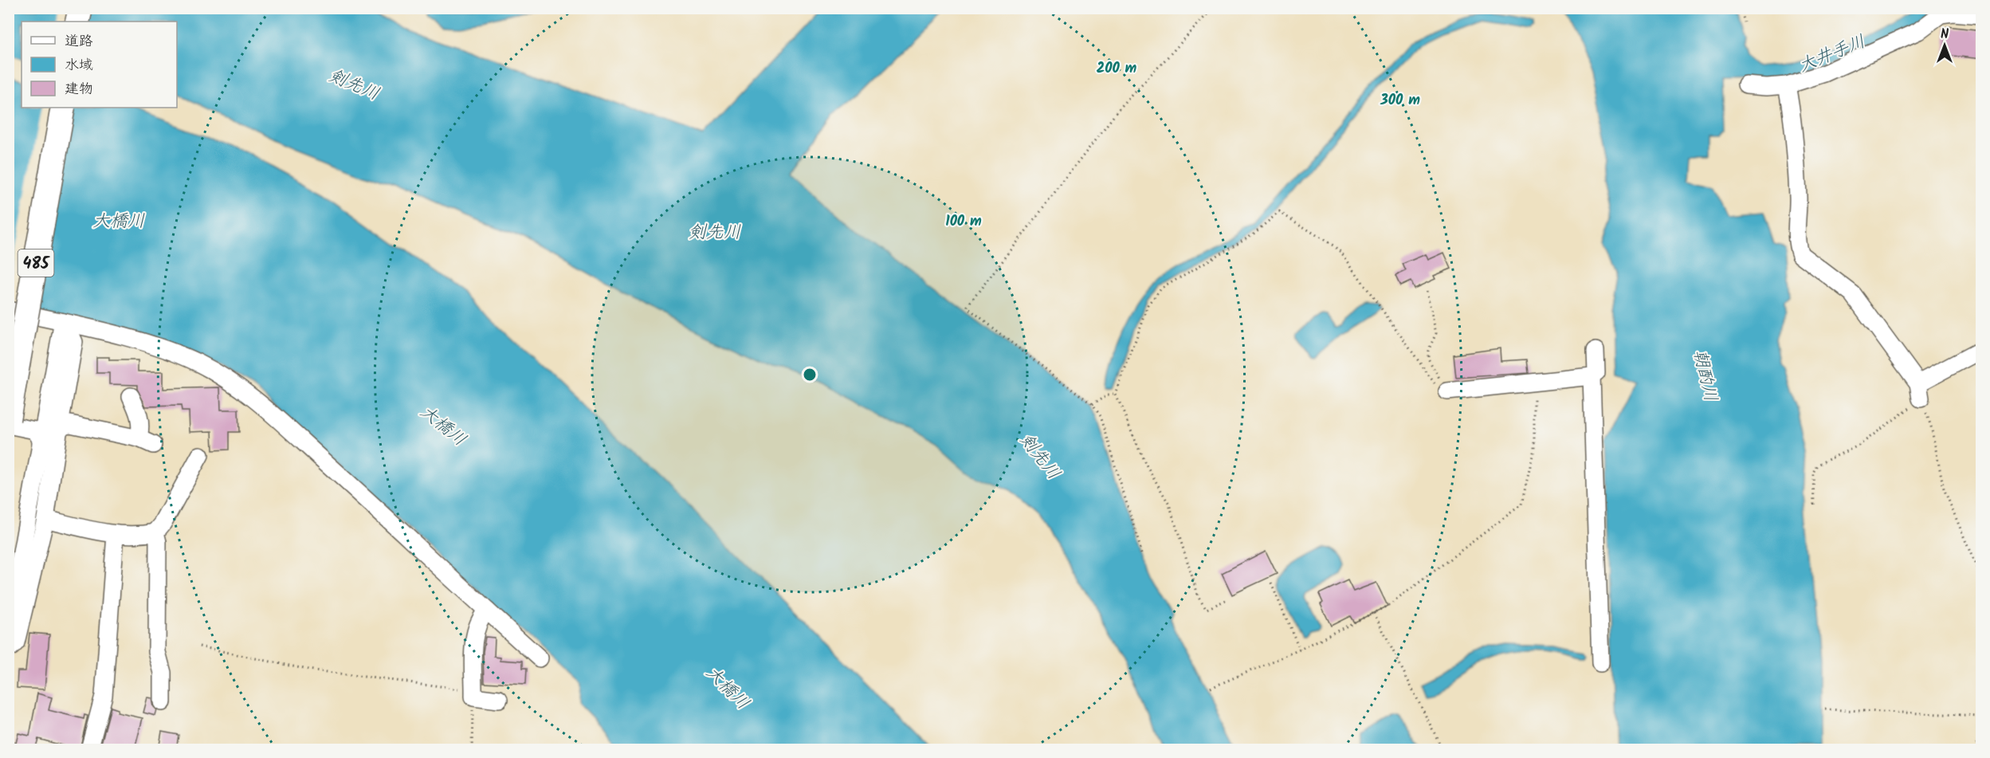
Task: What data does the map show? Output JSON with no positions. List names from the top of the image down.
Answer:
{
  "streets": {
    "highway": ["485"]
  },
  "water": [
    "大井手川",
    "剣先川",
    "大橋川",
    "朝酌川"
  ],
  "legend": ["道路", "水域", "建物"],
  "north": "top",
  "rings": ["200 m", "300 m", "100 m"]
}
